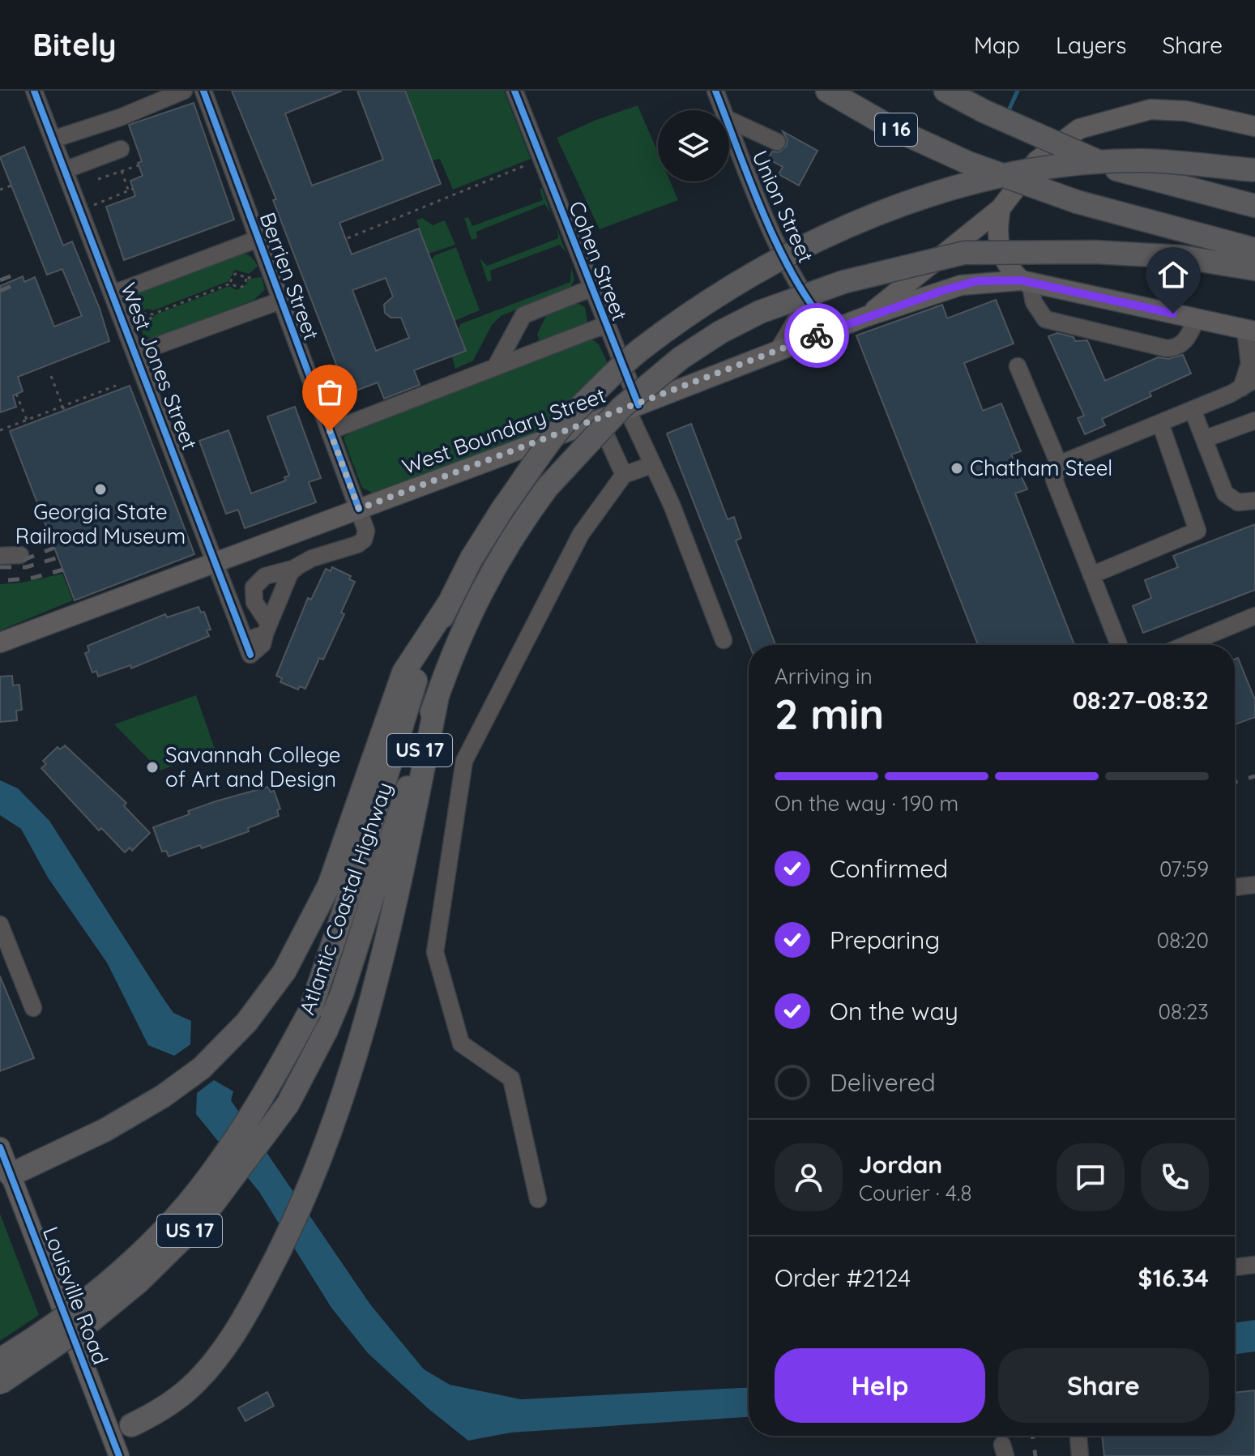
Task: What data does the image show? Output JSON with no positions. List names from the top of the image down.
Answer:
{
  "streets": {
    "highway": ["I 16", "US 17", "Atlantic Coastal Highway"],
    "main road": ["West Boundary Street", "Louisville Road"],
    "street": [
      "Union Street",
      "Cohen Street",
      "Berrien Street",
      "West Jones Street"
    ]
  },
  "crossings": [
    ["Union Street", "West Boundary Street"],
    ["Cohen Street", "West Boundary Street"],
    ["Berrien Street", "West Boundary Street"],
    ["West Jones Street", "West Boundary Street"]
  ],
  "places": ["Chatham Steel", "Georgia State Railroad Museum", "Savannah College of Art and Design"],
  "page": {
    "header": "Bitely",
    "nav": ["Map", "Layers", "Share"],
    "heading": ["2 min", "Arriving in", "08:27–08:32"],
    "panel": [
      "Jordan",
      "Courier · 4.8",
      "Order #2124",
      "$16.34"
    ],
    "bar": "On the way · 190 m",
    "list": [
      ["Confirmed", "07:59"],
      ["Preparing", "08:20"],
      ["On the way", "08:23"],
      "Delivered"
    ],
    "buttons": ["Help", "Share"]
  }
}
